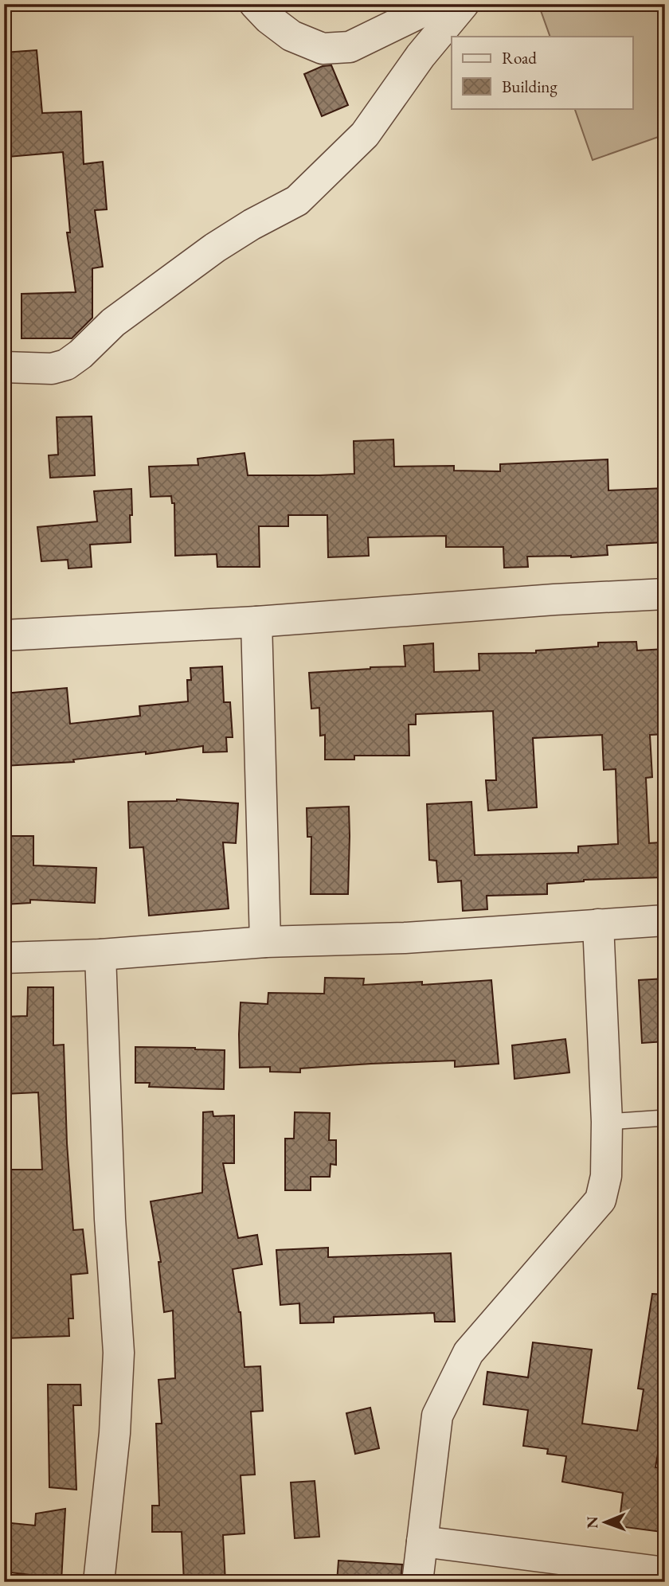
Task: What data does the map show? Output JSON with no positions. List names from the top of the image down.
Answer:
{
  "legend": ["Road", "Building"],
  "north": "left"
}
